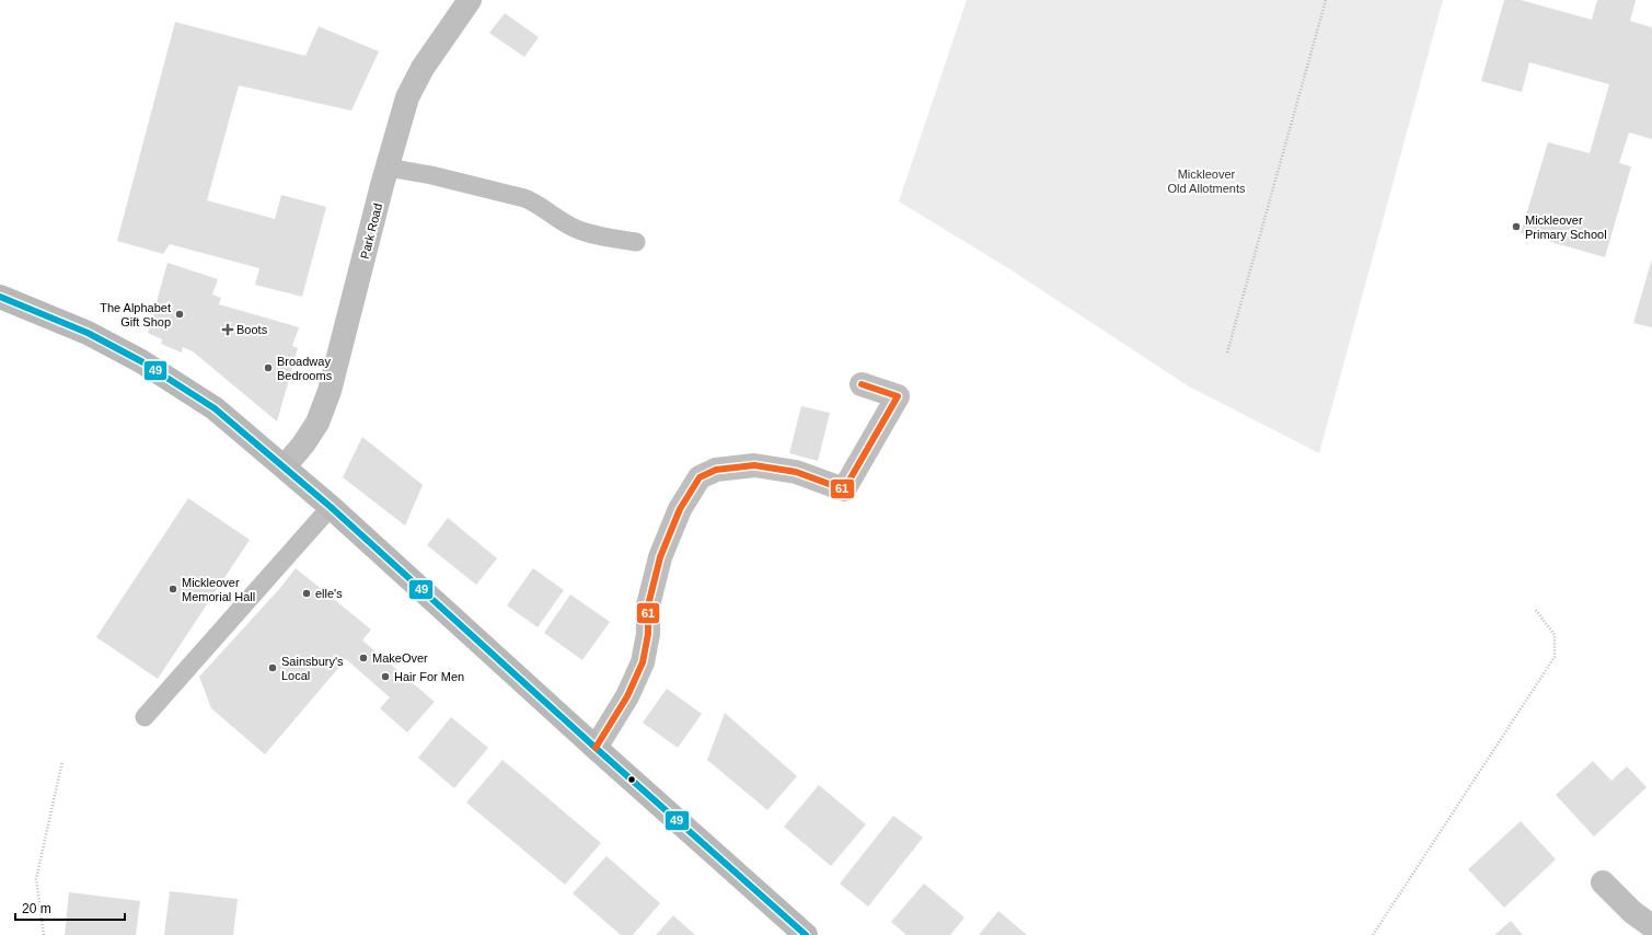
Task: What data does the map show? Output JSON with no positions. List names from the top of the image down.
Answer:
{
  "streets": {
    "street": ["Park Road"]
  },
  "parks": ["Mickleover Old Allotments"],
  "places": {
    "other": [
      "Mickleover Primary School",
      "The Alphabet Gift Shop",
      "Broadway Bedrooms",
      "Mickleover Memorial Hall",
      "elle's",
      "MakeOver",
      "Sainsbury's Local",
      "Hair For Men"
    ],
    "health": ["Boots"]
  },
  "lines": ["transit line 49", "transit line 61"],
  "scale_bar": "20 m"
}
